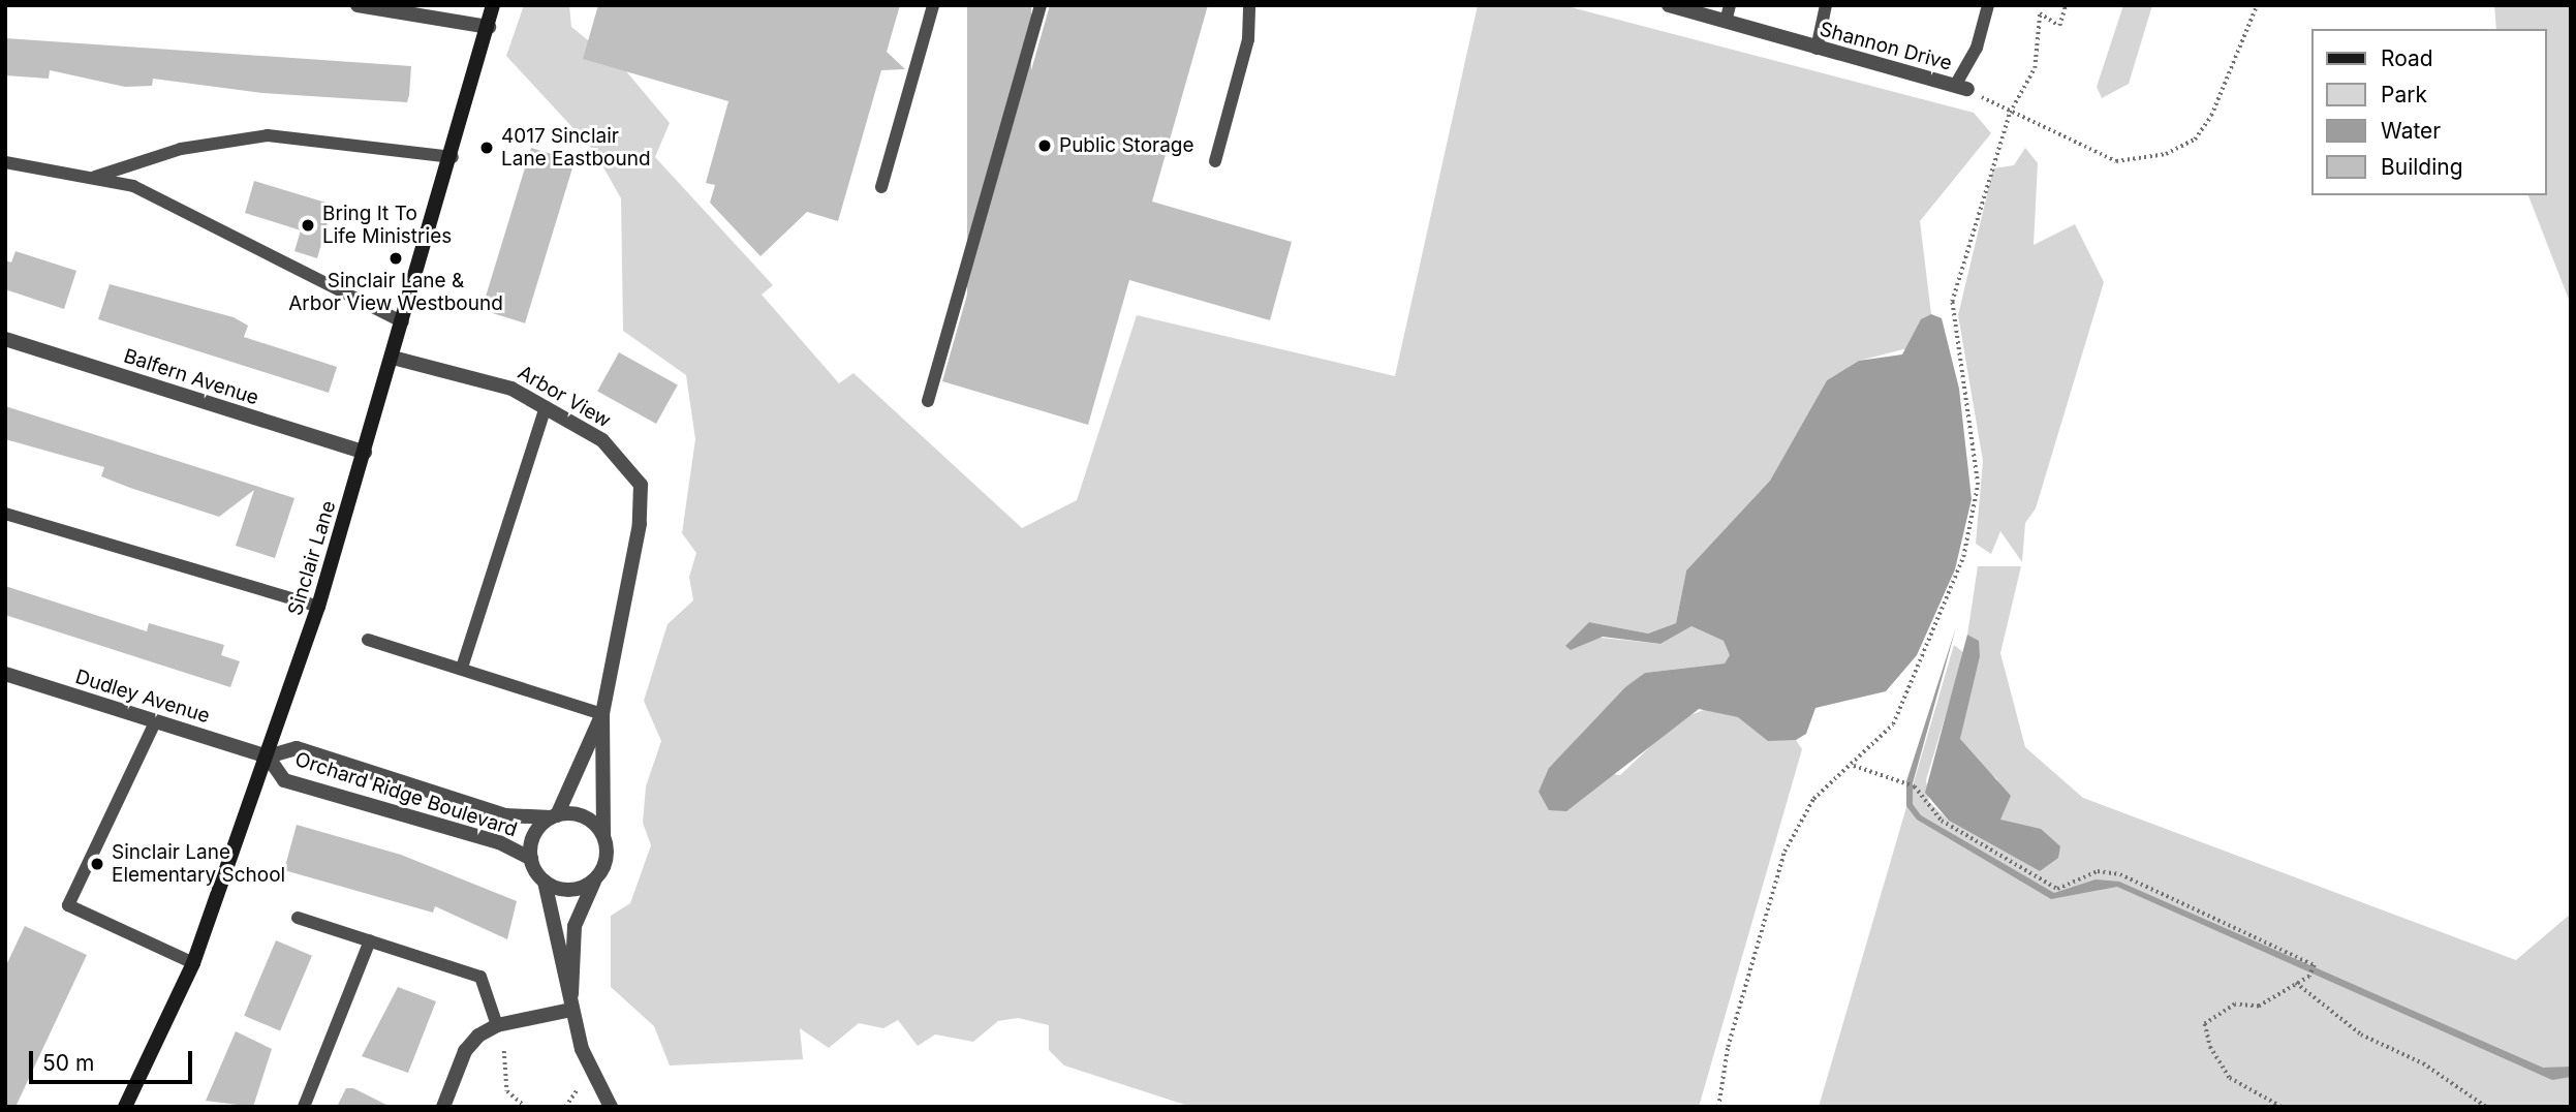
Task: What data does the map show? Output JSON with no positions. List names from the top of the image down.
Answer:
{
  "streets": {
    "main road": ["Sinclair Lane"],
    "street": [
      "Shannon Drive",
      "Balfern Avenue",
      "Arbor View",
      "Dudley Avenue",
      "Orchard Ridge Boulevard"
    ]
  },
  "crossings": [
    ["Balfern Avenue", "Sinclair Lane"],
    ["Arbor View", "Sinclair Lane"],
    ["Arbor View", "Orchard Ridge Boulevard"],
    ["Sinclair Lane", "Dudley Avenue"],
    ["Sinclair Lane", "Orchard Ridge Boulevard"],
    ["Dudley Avenue", "Orchard Ridge Boulevard"]
  ],
  "places": [
    "Public Storage",
    "4017 Sinclair Lane Eastbound",
    "Bring It To Life Ministries",
    "Sinclair Lane & Arbor View Westbound",
    "Sinclair Lane Elementary School"
  ],
  "legend": [
    "Road",
    "Park",
    "Water",
    "Building"
  ],
  "scale_bar": "50 m"
}
